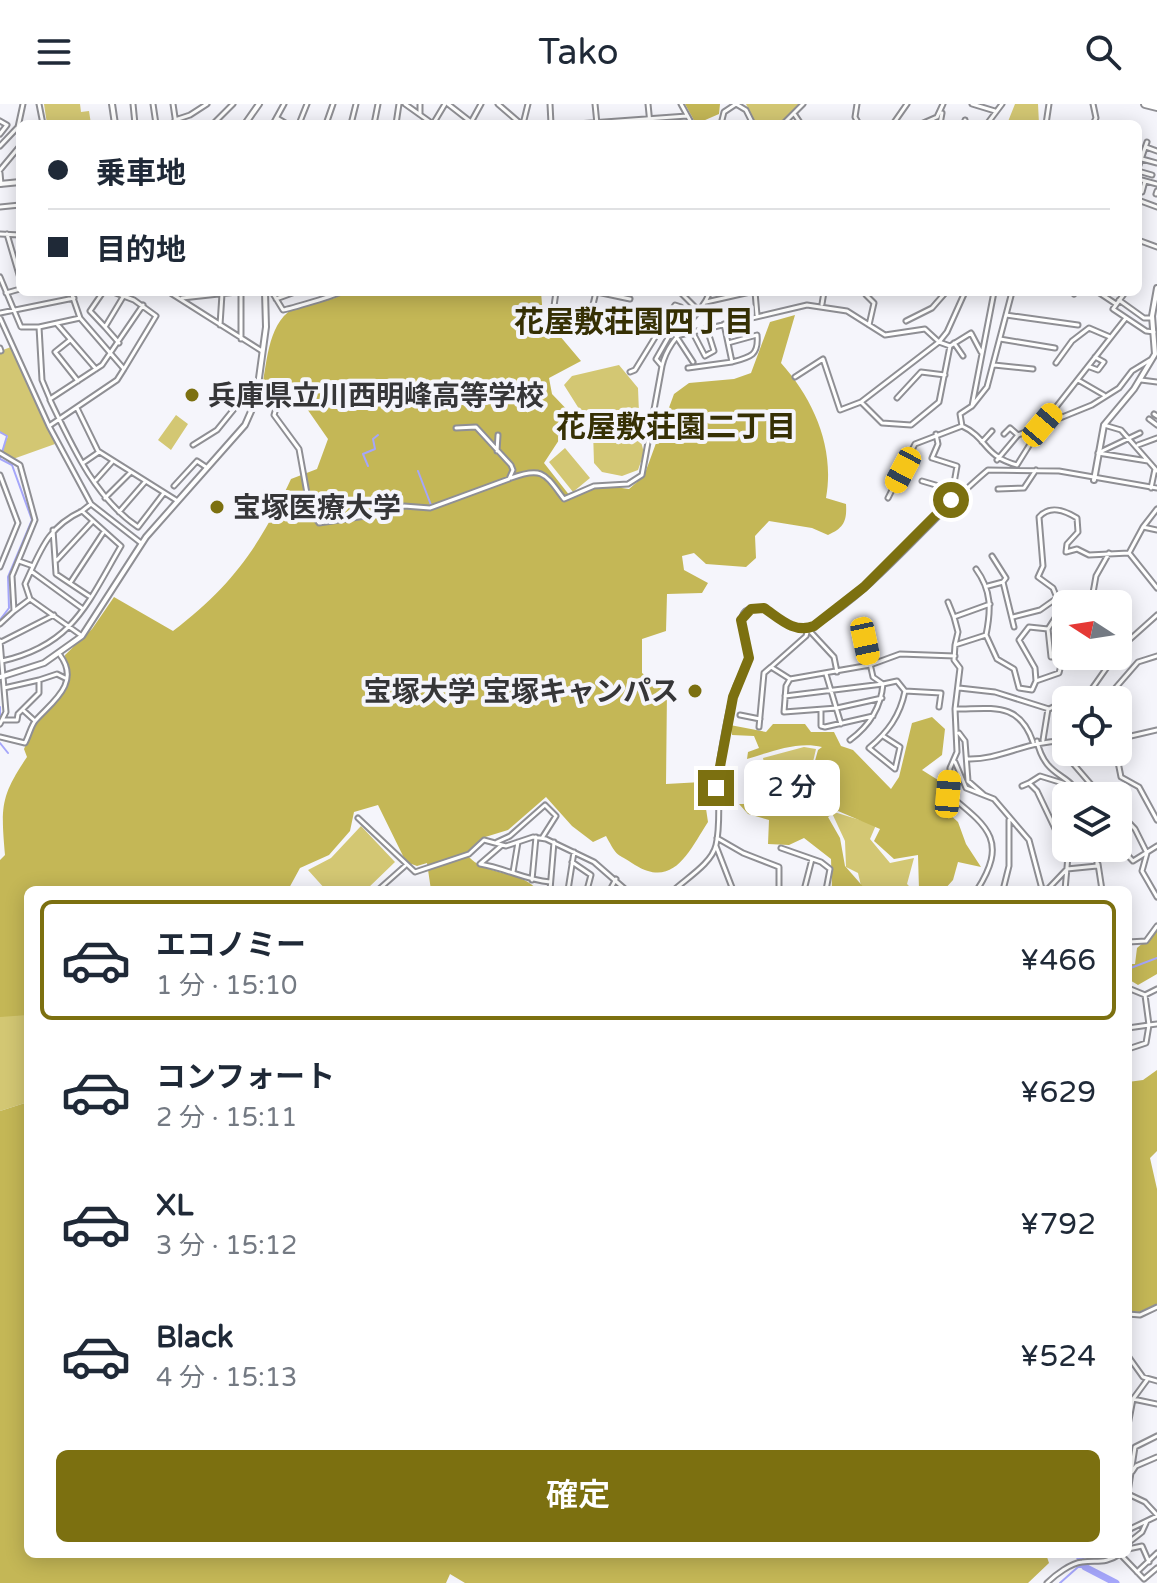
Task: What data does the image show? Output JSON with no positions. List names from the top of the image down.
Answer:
{
  "districts": ["花屋敷荘園四丁目", "花屋敷荘園二丁目"],
  "places": ["兵庫県立川西明峰高等学校", "宝塚医療大学", "宝塚大学 宝塚キャンパス"],
  "north": "left",
  "page": {
    "header": "Tako",
    "banner": ["乗車地", "目的地"],
    "bubble": "2 分",
    "list": [
      {
        "name": "エコノミー",
        "note": "1 分 · 15:10",
        "value": "¥466"
      },
      {
        "name": "コンフォート",
        "note": "2 分 · 15:11",
        "value": "¥629"
      },
      {
        "name": "XL",
        "note": "3 分 · 15:12",
        "value": "¥792"
      },
      {
        "name": "Black",
        "note": "4 分 · 15:13",
        "value": "¥524"
      }
    ],
    "buttons": "確定"
  }
}
